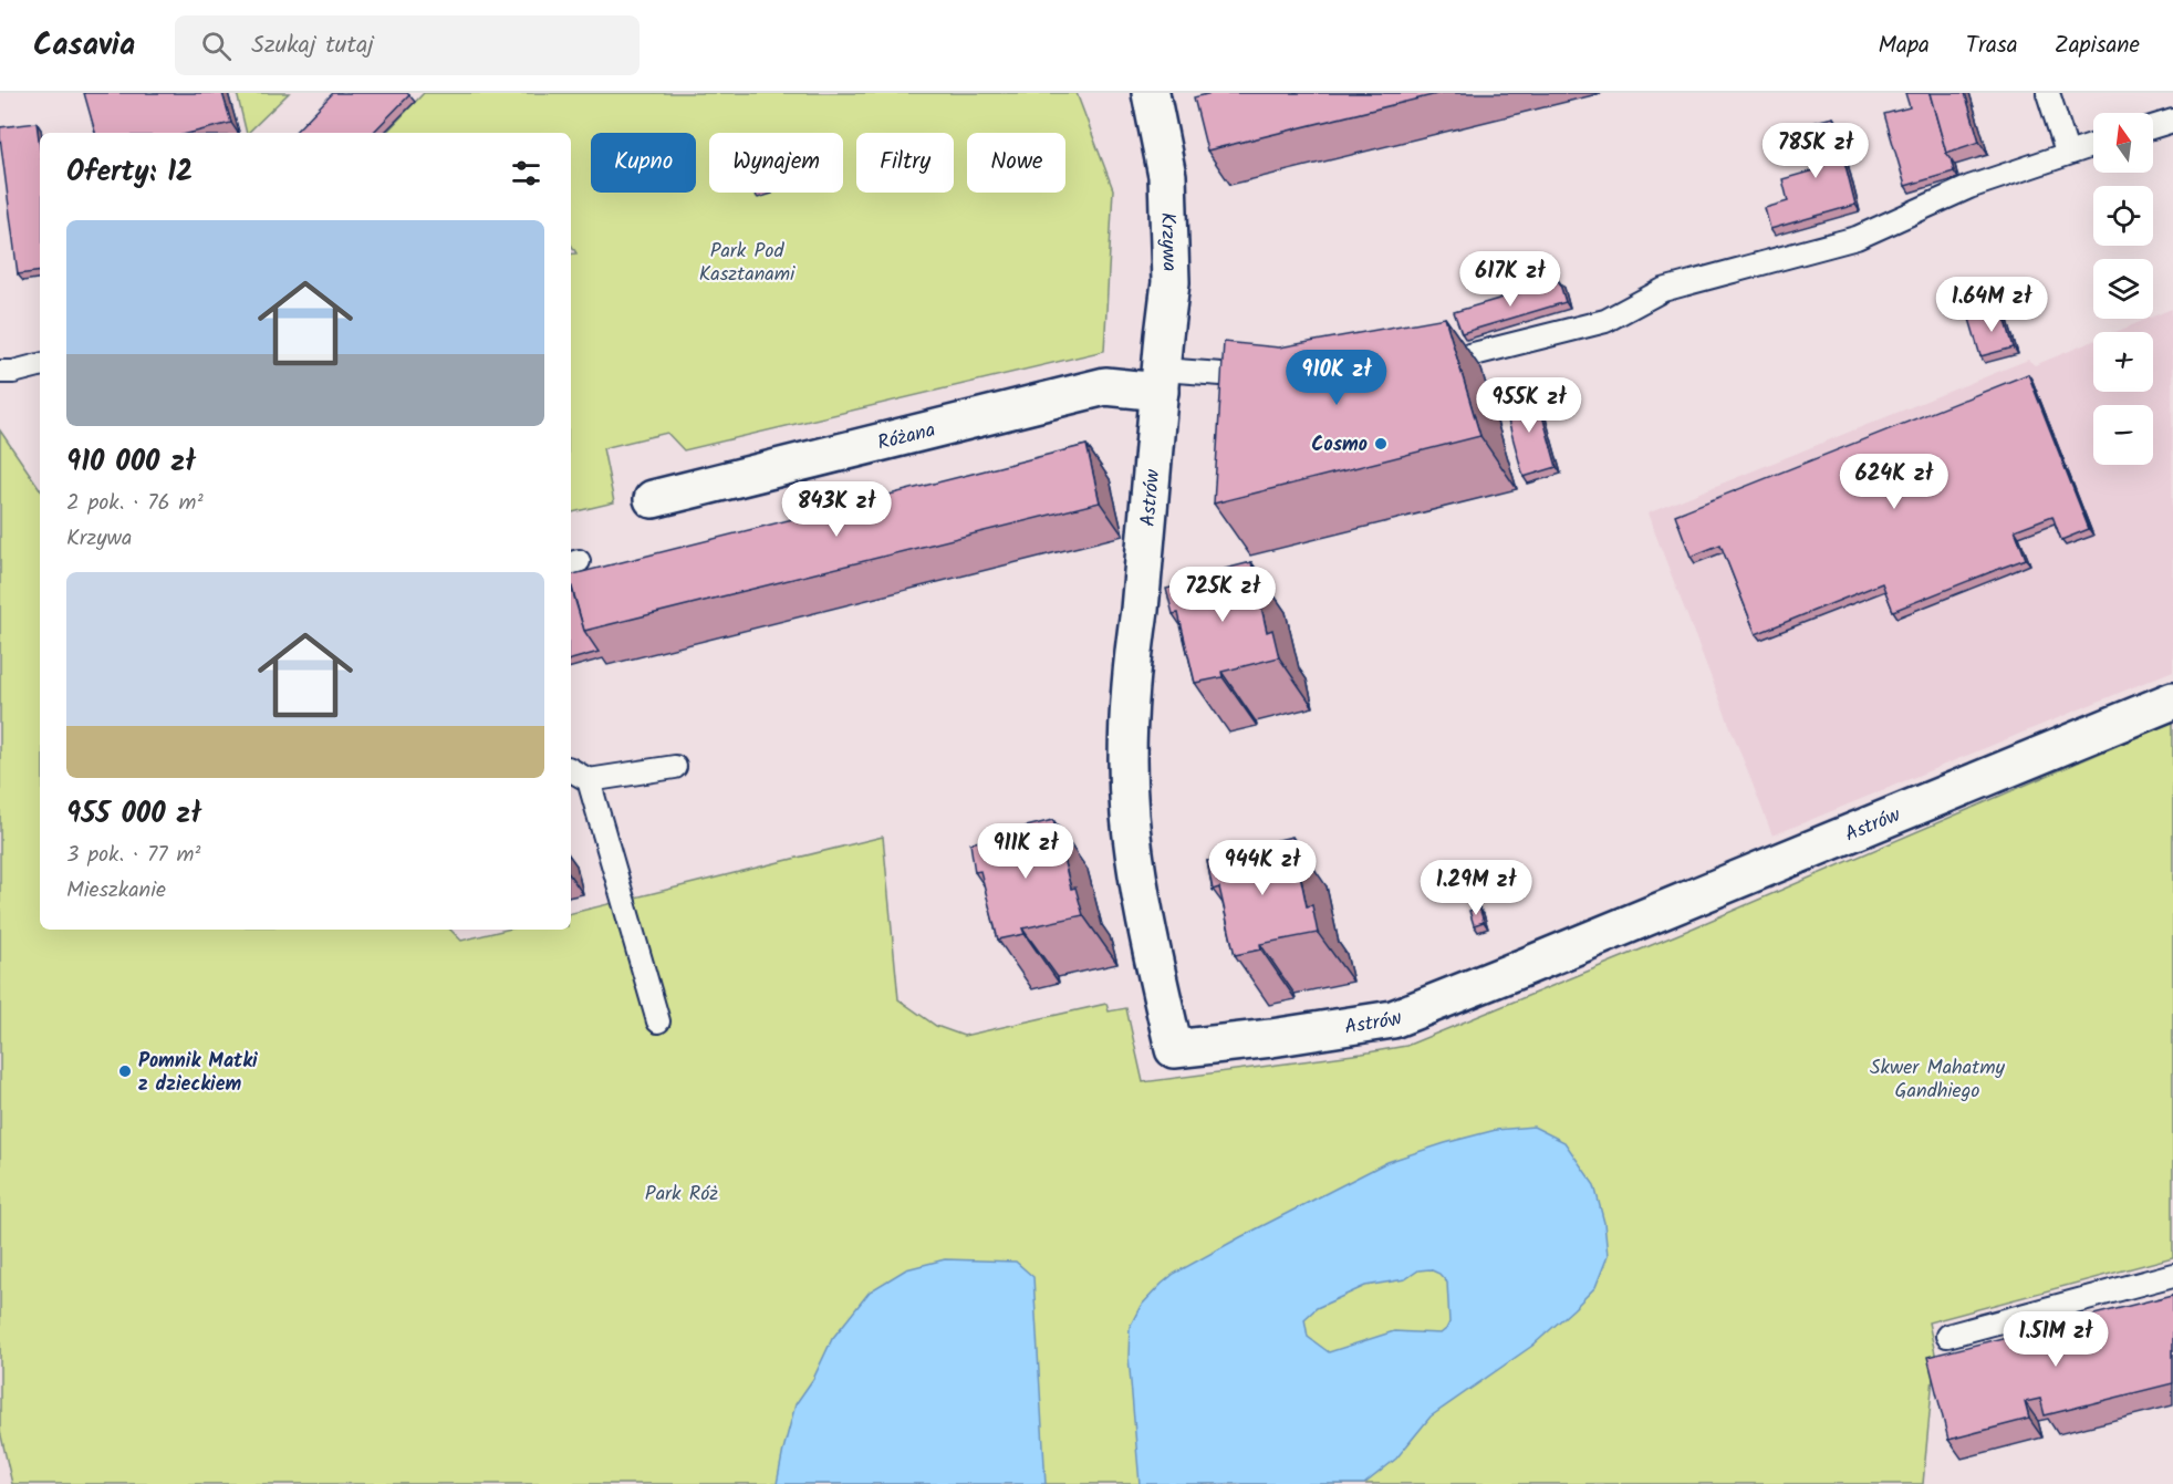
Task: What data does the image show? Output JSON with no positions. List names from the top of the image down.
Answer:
{
  "streets": {
    "street": ["Krzywa", "Różana", "Astrów"]
  },
  "crossings": [
    ["Krzywa", "Różana"],
    ["Krzywa", "Astrów"],
    ["Różana", "Astrów"]
  ],
  "parks": ["Park Pod Kasztanami", "Skwer Mahatmy Gandhiego", "Park Róż"],
  "places": ["Cosmo", "Pomnik Matki z dzieckiem"],
  "north": "top",
  "page": {
    "header": "Casavia",
    "search": "Szukaj tutaj",
    "nav": ["Mapa", "Trasa", "Zapisane"],
    "map_buttons": ["+", "−"],
    "price": [
      "785K zł",
      "617K zł",
      "1.64M zł",
      "910K zł",
      "955K zł",
      "624K zł",
      "843K zł",
      "725K zł",
      "911K zł",
      "944K zł",
      "1.29M zł",
      "1.51M zł"
    ],
    "chip": [
      "Kupno",
      "Wynajem",
      "Filtry",
      "Nowe"
    ],
    "heading": "Oferty: 12",
    "list": [
      {
        "name": "910 000 zł",
        "note": "2 pok. · 76 m² · Krzywa"
      },
      {
        "name": "955 000 zł",
        "note": "3 pok. · 77 m² · Mieszkanie"
      }
    ]
  }
}
